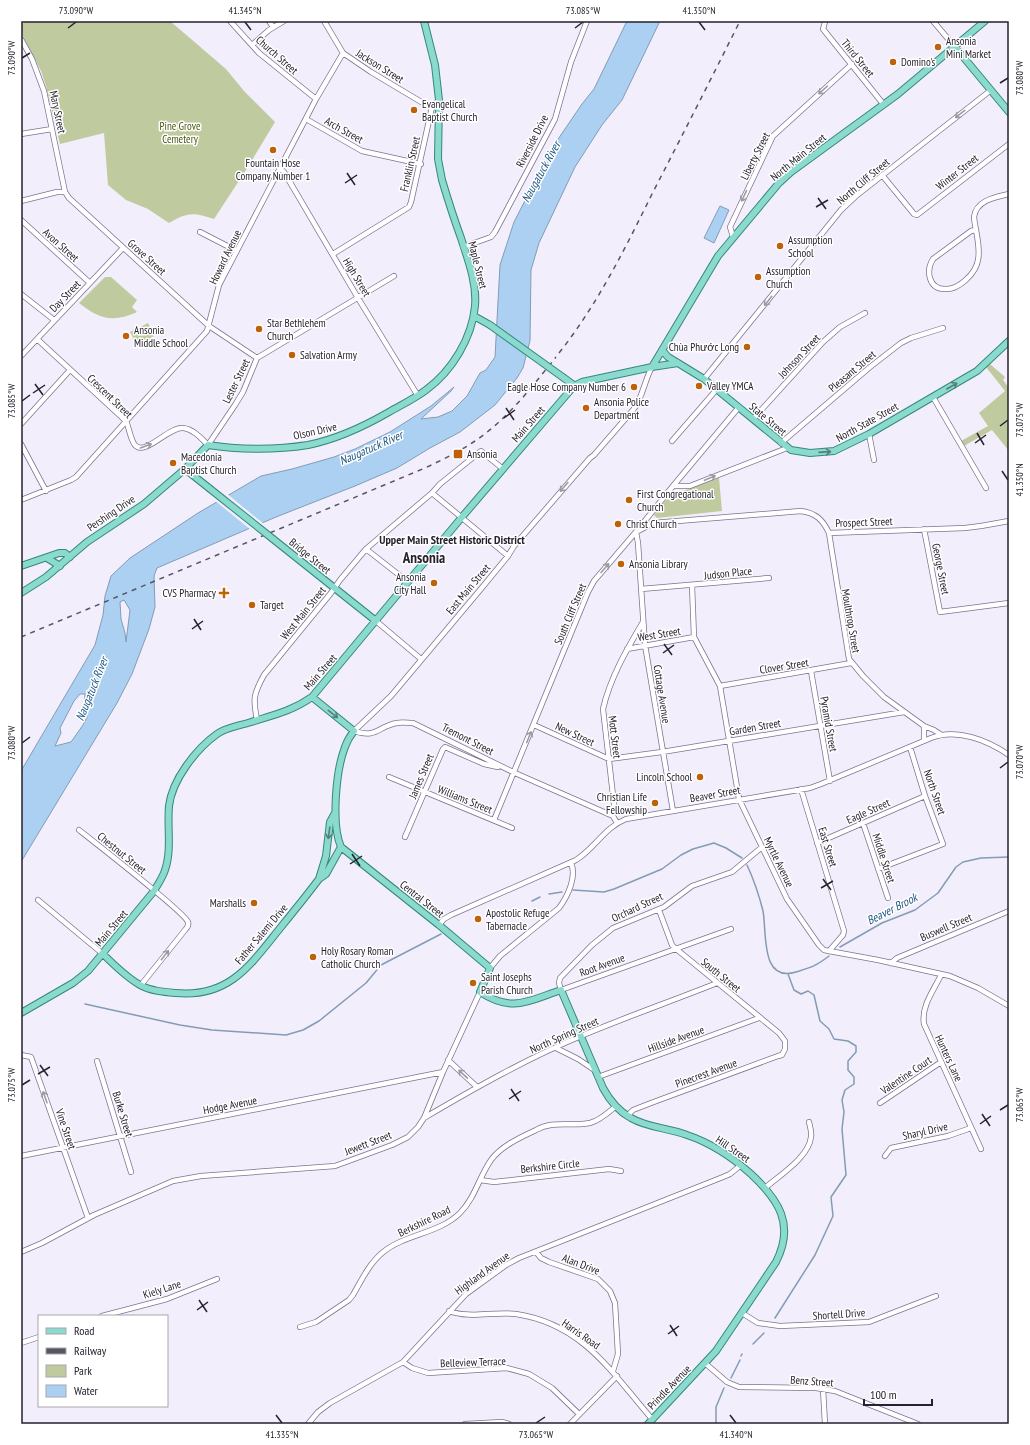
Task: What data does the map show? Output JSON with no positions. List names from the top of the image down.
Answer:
{
  "streets": {
    "main road": [
      "North Main Street",
      "Maple Street",
      "State Street",
      "North State Street",
      "Main Street",
      "Olson Drive",
      "Pershing Drive",
      "Bridge Street",
      "East Main Street",
      "Central Street",
      "Father Salemi Drive",
      "Root Avenue",
      "Jewett Street",
      "Hill Street",
      "Prindle Avenue"
    ],
    "street": [
      "Church Street",
      "Third Street",
      "Jackson Street",
      "Mary Street",
      "Arch Street",
      "Riverside Drive",
      "Liberty Street",
      "Franklin Street",
      "Winter Street",
      "North Cliff Street",
      "Avon Street",
      "Grove Street",
      "Howard Avenue",
      "High Street",
      "Day Street",
      "Johnson Street",
      "Pleasant Street",
      "Lester Street",
      "Crescent Street",
      "Prospect Street",
      "George Street",
      "Judson Place",
      "West Main Street",
      "South Cliff Street",
      "Moulthrop Street",
      "West Street",
      "Clover Street",
      "Cottage Avenue",
      "Pyramid Street",
      "Garden Street",
      "New Street",
      "Mott Street",
      "Tremont Street",
      "James Street",
      "North Street",
      "Beaver Street",
      "Williams Street",
      "Eagle Street",
      "East Street",
      "Chestnut Street",
      "Middle Street",
      "Myrtle Avenue",
      "Orchard Street",
      "Buswell Street",
      "South Street",
      "North Spring Street",
      "Hillside Avenue",
      "Hunters Lane",
      "Pinecrest Avenue",
      "Valentine Court",
      "Hodge Avenue",
      "Burke Street",
      "Vine Street",
      "Sharyl Drive",
      "Berkshire Circle",
      "Berkshire Road",
      "Alan Drive",
      "Highland Avenue",
      "Kiely Lane",
      "Shortell Drive",
      "Harris Road",
      "Belleview Terrace",
      "Benz Street"
    ]
  },
  "crossings": [
    ["Church Street", "Howard Avenue"],
    ["Third Street", "Liberty Street"],
    ["Third Street", "North Main Street"],
    ["Jackson Street", "Franklin Street"],
    ["Jackson Street", "Howard Avenue"],
    ["Mary Street", "Grove Street"],
    ["Arch Street", "Franklin Street"],
    ["Arch Street", "Howard Avenue"],
    ["Riverside Drive", "Maple Street"],
    ["Liberty Street", "North Main Street"],
    ["North Main Street", "State Street"],
    ["North Main Street", "Main Street"],
    ["North Main Street", "East Main Street"],
    ["Franklin Street", "High Street"],
    ["Winter Street", "North Cliff Street"],
    ["North Cliff Street", "State Street"],
    ["Avon Street", "Day Street"],
    ["Grove Street", "Howard Avenue"],
    ["Grove Street", "Day Street"],
    ["Grove Street", "Lester Street"],
    ["Howard Avenue", "High Street"],
    ["Howard Avenue", "Crescent Street"],
    ["High Street", "Lester Street"],
    ["High Street", "Olson Drive"],
    ["Day Street", "Crescent Street"],
    ["Johnson Street", "State Street"],
    ["Pleasant Street", "State Street"],
    ["Lester Street", "Crescent Street"],
    ["Lester Street", "Olson Drive"],
    ["Lester Street", "Pershing Drive"],
    ["Crescent Street", "Olson Drive"],
    ["Crescent Street", "Pershing Drive"],
    ["State Street", "North State Street"],
    ["State Street", "South Cliff Street"],
    ["Main Street", "Bridge Street"],
    ["Main Street", "East Main Street"],
    ["Main Street", "West Main Street"],
    ["Main Street", "Chestnut Street"],
    ["Main Street", "Father Salemi Drive"],
    ["Olson Drive", "Pershing Drive"],
    ["Pershing Drive", "Bridge Street"],
    ["Prospect Street", "George Street"],
    ["Prospect Street", "South Cliff Street"],
    ["Prospect Street", "Moulthrop Street"],
    ["Prospect Street", "Cottage Avenue"],
    ["Bridge Street", "East Main Street"],
    ["Bridge Street", "West Main Street"],
    ["Judson Place", "Cottage Avenue"],
    ["Judson Place", "Myrtle Avenue"],
    ["East Main Street", "Tremont Street"],
    ["East Main Street", "Central Street"],
    ["East Main Street", "Father Salemi Drive"],
    ["South Cliff Street", "Cottage Avenue"],
    ["South Cliff Street", "New Street"],
    ["South Cliff Street", "Tremont Street"],
    ["South Cliff Street", "James Street"],
    ["South Cliff Street", "Williams Street"],
    ["Moulthrop Street", "Clover Street"],
    ["Moulthrop Street", "Garden Street"],
    ["Moulthrop Street", "Beaver Street"],
    ["West Street", "Cottage Avenue"],
    ["West Street", "Mott Street"],
    ["West Street", "Myrtle Avenue"],
    ["Clover Street", "Pyramid Street"],
    ["Clover Street", "Myrtle Avenue"],
    ["Cottage Avenue", "Garden Street"],
    ["Cottage Avenue", "Mott Street"],
    ["Cottage Avenue", "Beaver Street"],
    ["Pyramid Street", "Garden Street"],
    ["Pyramid Street", "Beaver Street"],
    ["Garden Street", "New Street"],
    ["Garden Street", "Mott Street"],
    ["Garden Street", "Myrtle Avenue"],
    ["New Street", "Mott Street"],
    ["Mott Street", "Tremont Street"],
    ["Tremont Street", "James Street"],
    ["James Street", "Williams Street"],
    ["North Street", "Beaver Street"],
    ["North Street", "Eagle Street"],
    ["North Street", "Middle Street"],
    ["Beaver Street", "East Street"],
    ["Beaver Street", "Myrtle Avenue"],
    ["Beaver Street", "Central Street"],
    ["Beaver Street", "Jewett Street"],
    ["Eagle Street", "East Street"],
    ["Eagle Street", "Middle Street"],
    ["East Street", "Myrtle Avenue"],
    ["Chestnut Street", "Father Salemi Drive"],
    ["Myrtle Avenue", "Orchard Street"],
    ["Myrtle Avenue", "Buswell Street"],
    ["Myrtle Avenue", "Hunters Lane"],
    ["Central Street", "Father Salemi Drive"],
    ["Central Street", "Jewett Street"],
    ["Orchard Street", "Root Avenue"],
    ["Orchard Street", "South Street"],
    ["Orchard Street", "Hill Street"],
    ["Root Avenue", "South Street"],
    ["Root Avenue", "Jewett Street"],
    ["Root Avenue", "Hill Street"],
    ["South Street", "North Spring Street"],
    ["South Street", "Hillside Avenue"],
    ["South Street", "Pinecrest Avenue"],
    ["North Spring Street", "Jewett Street"],
    ["North Spring Street", "Hill Street"],
    ["Hillside Avenue", "Hill Street"],
    ["Hunters Lane", "Valentine Court"],
    ["Hunters Lane", "Sharyl Drive"],
    ["Pinecrest Avenue", "Hill Street"],
    ["Hodge Avenue", "Burke Street"],
    ["Hodge Avenue", "Vine Street"],
    ["Hodge Avenue", "Jewett Street"],
    ["Vine Street", "Jewett Street"],
    ["Hill Street", "Berkshire Road"],
    ["Hill Street", "Highland Avenue"],
    ["Hill Street", "Shortell Drive"],
    ["Hill Street", "Benz Street"],
    ["Hill Street", "Prindle Avenue"],
    ["Berkshire Circle", "Berkshire Road"],
    ["Alan Drive", "Highland Avenue"],
    ["Alan Drive", "Harris Road"],
    ["Highland Avenue", "Harris Road"],
    ["Highland Avenue", "Belleview Terrace"],
    ["Harris Road", "Prindle Avenue"],
    ["Benz Street", "Prindle Avenue"]
  ],
  "one_way": [
    "Liberty Street",
    "North Cliff Street",
    "North State Street",
    "East Main Street",
    "South Cliff Street",
    "Vine Street"
  ],
  "districts": ["Upper Main Street Historic District", "Ansonia"],
  "water": ["Naugatuck River", "Beaver Brook"],
  "parks": ["Pine Grove Cemetery"],
  "places": {
    "other": [
      "Ansonia Mini Market",
      "Domino's",
      "Evangelical Baptist Church",
      "Fountain Hose Company Number 1",
      "Assumption School",
      "Assumption Church",
      "Star Bethlehem Church",
      "Ansonia Middle School",
      "Chùa Phước Long",
      "Salvation Army",
      "Valley YMCA",
      "Eagle Hose Company Number 6",
      "Ansonia Police Department",
      "Macedonia Baptist Church",
      "First Congregational Church",
      "Christ Church",
      "Ansonia Library",
      "Ansonia City Hall",
      "Target",
      "Lincoln School",
      "Christian Life Fellowship",
      "Marshalls",
      "Apostolic Refuge Tabernacle",
      "Holy Rosary Roman Catholic Church",
      "Saint Josephs Parish Church"
    ],
    "transit": ["Ansonia"],
    "health": ["CVS Pharmacy"]
  },
  "legend": [
    "Road",
    "Railway",
    "Park",
    "Water"
  ],
  "scale_bar": "100 m",
  "coordinates": [
    "73.090°W",
    "41.345°N",
    "73.085°W",
    "41.350°N",
    "73.080°W",
    "73.075°W",
    "73.070°W",
    "73.065°W",
    "41.335°N",
    "41.340°N"
  ]
}
